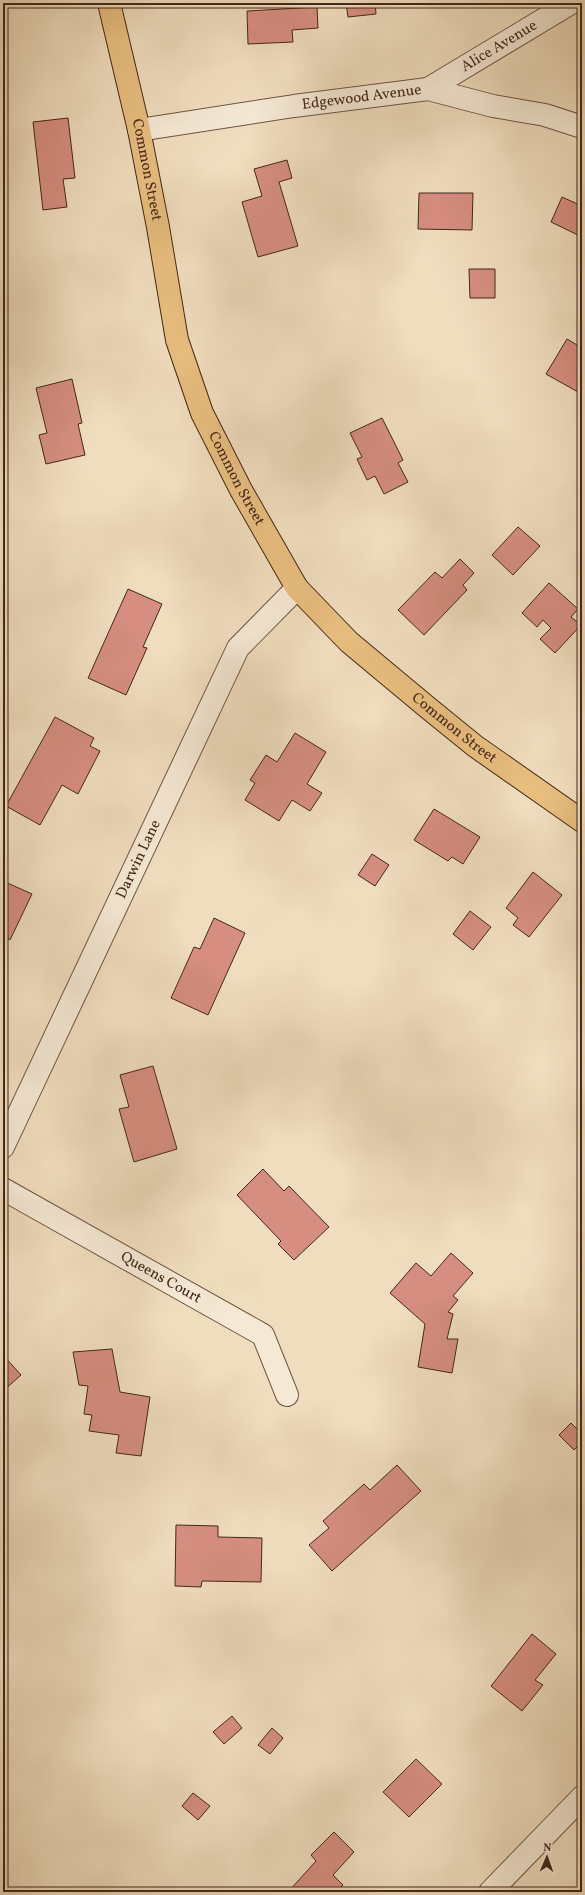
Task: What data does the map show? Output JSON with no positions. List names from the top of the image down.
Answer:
{
  "streets": {
    "main road": ["Common Street"],
    "street": [
      "Alice Avenue",
      "Edgewood Avenue",
      "Darwin Lane",
      "Queens Court"
    ]
  },
  "crossings": [
    ["Alice Avenue", "Edgewood Avenue"],
    ["Edgewood Avenue", "Common Street"],
    ["Common Street", "Darwin Lane"]
  ],
  "north": "top"
}
